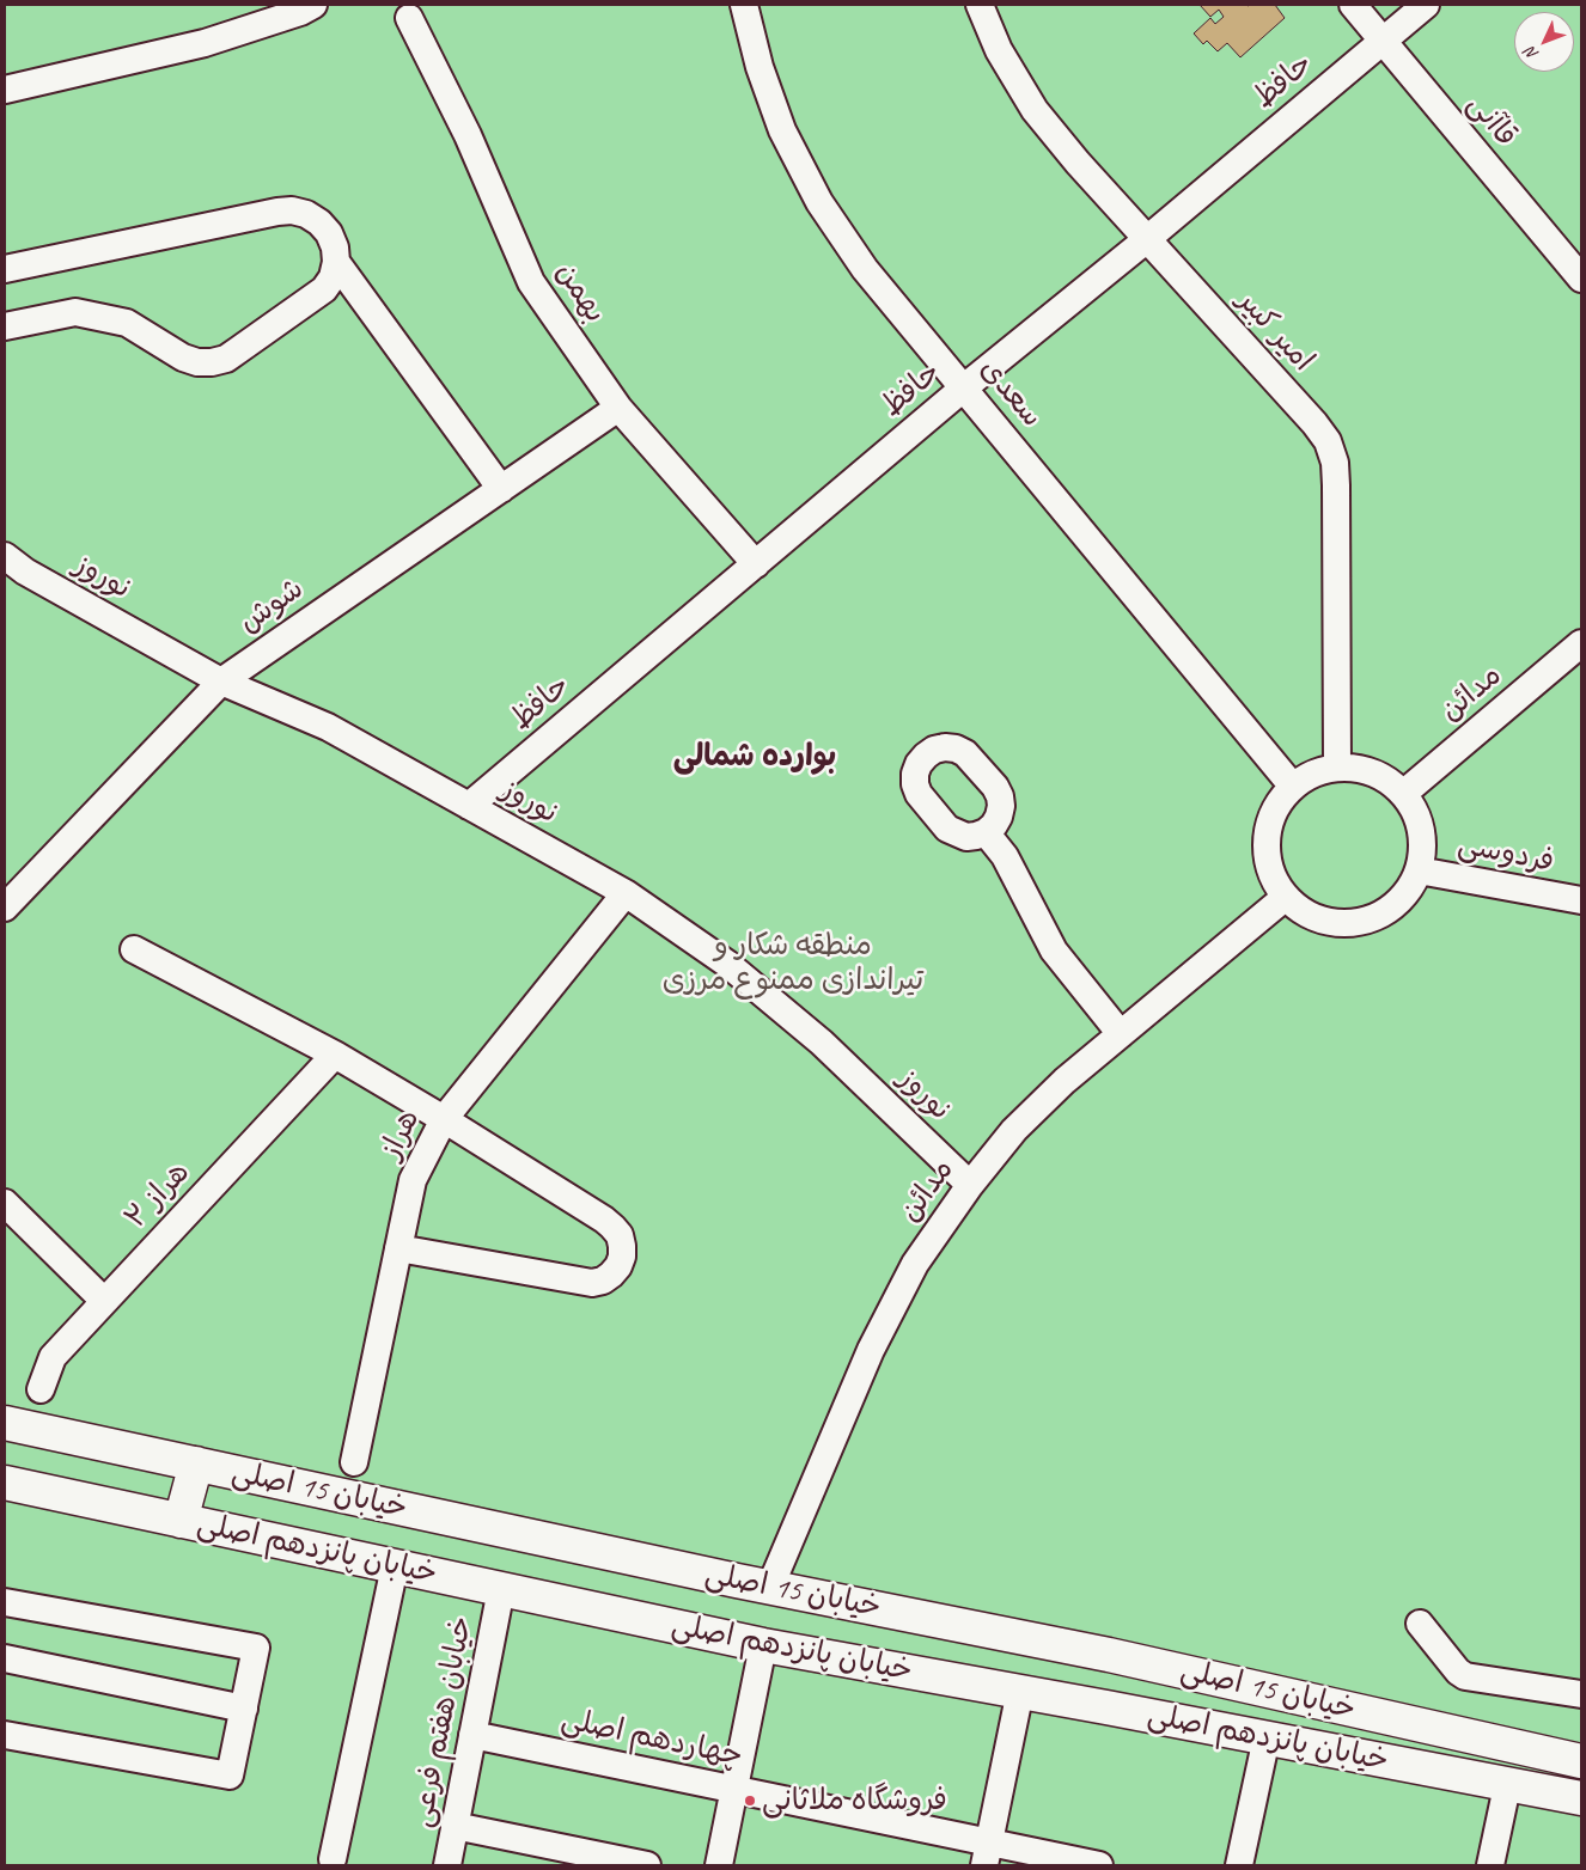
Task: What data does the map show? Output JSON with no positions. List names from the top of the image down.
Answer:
{
  "streets": {
    "main road": ["خیابان 15 اصلی", "خیابان پانزدهم اصلی"],
    "street": [
      "حافظ",
      "قاآنی",
      "بهمن",
      "امیر کبیر",
      "سعدی",
      "نوروز",
      "شوش",
      "مدائن",
      "فردوسی",
      "هراز",
      "هراز ۲",
      "خیابان هفتم فرعی",
      "چهاردهم اصلی"
    ]
  },
  "crossings": [
    ["حافظ", "قاآنی"],
    ["حافظ", "بهمن"],
    ["حافظ", "امیر کبیر"],
    ["حافظ", "سعدی"],
    ["حافظ", "نوروز"],
    ["بهمن", "شوش"],
    ["امیر کبیر", "سعدی"],
    ["امیر کبیر", "مدائن"],
    ["امیر کبیر", "فردوسی"],
    ["سعدی", "مدائن"],
    ["سعدی", "فردوسی"],
    ["نوروز", "شوش"],
    ["نوروز", "مدائن"],
    ["نوروز", "هراز"],
    ["مدائن", "فردوسی"],
    ["مدائن", "خیابان 15 اصلی"],
    ["خیابان پانزدهم اصلی", "خیابان هفتم فرعی"],
    ["خیابان هفتم فرعی", "چهاردهم اصلی"]
  ],
  "districts": ["بوارده شمالی"],
  "parks": ["منطقه شکار و تیراندازی ممنوع مرزی"],
  "places": ["فروشگاه ملاثانی"],
  "north": "bottom left"
}
